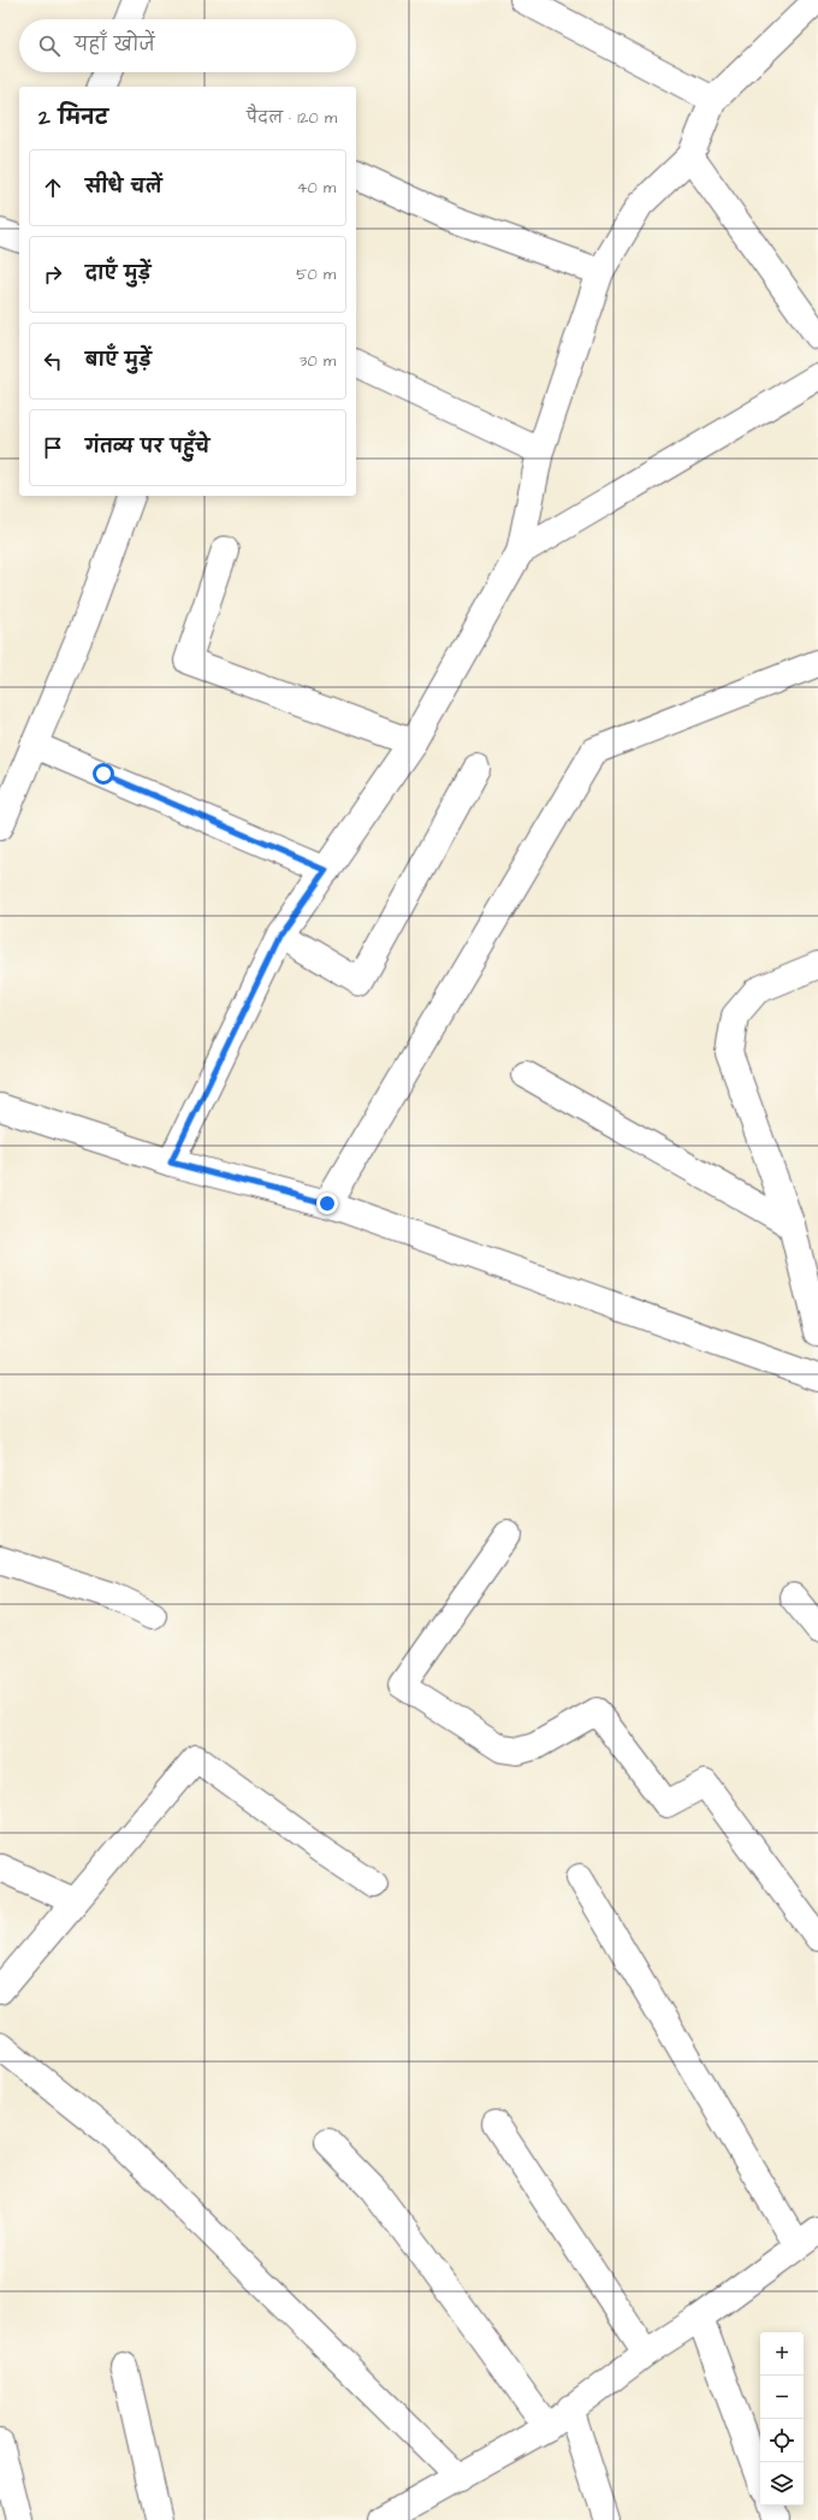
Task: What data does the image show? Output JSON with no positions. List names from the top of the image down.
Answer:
{
  "page": {
    "search": "यहाँ खोजें",
    "heading": ["2 मिनट", "पैदल · 120 m"],
    "list": [
      ["सीधे चलें", "40 m"],
      ["दाएँ मुड़ें", "50 m"],
      ["बाएँ मुड़ें", "30 m"],
      "गंतव्य पर पहुँचे"
    ],
    "map_buttons": ["+", "−"]
  }
}
